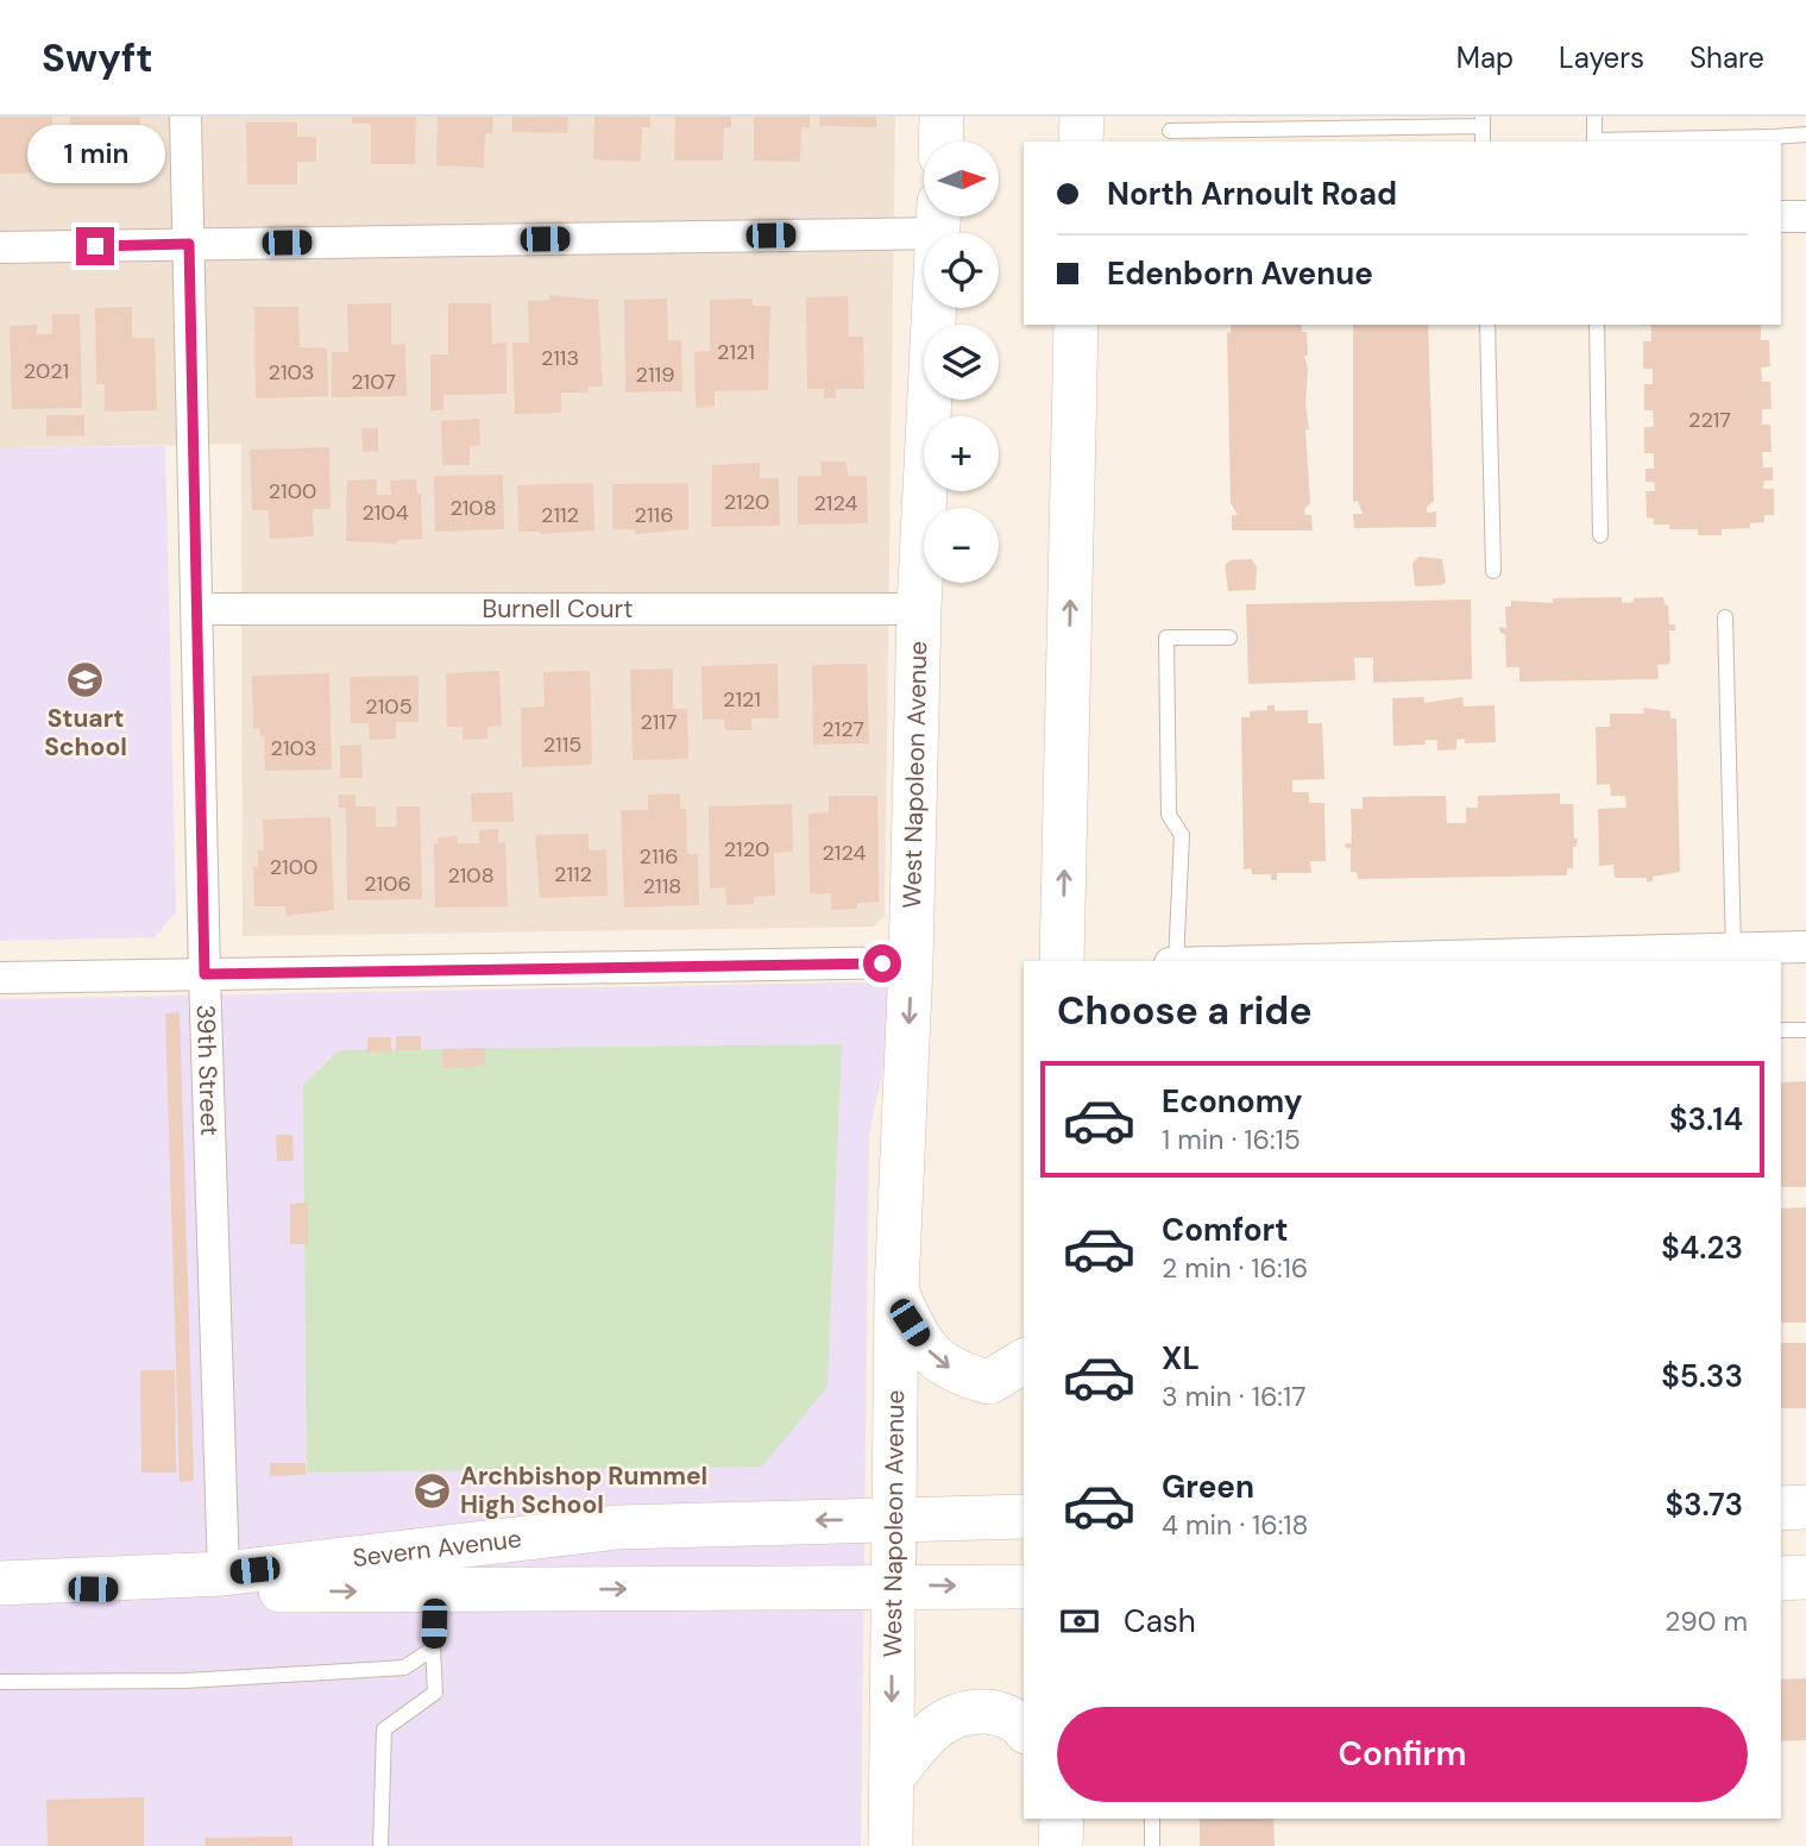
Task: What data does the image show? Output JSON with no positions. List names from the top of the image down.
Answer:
{
  "streets": {
    "main road": ["West Napoleon Avenue", "Severn Avenue"],
    "street": ["Burnell Court", "39th Street"]
  },
  "crossings": [
    ["Burnell Court", "West Napoleon Avenue"],
    ["Burnell Court", "39th Street"],
    ["West Napoleon Avenue", "Severn Avenue"],
    ["39th Street", "Severn Avenue"]
  ],
  "places": {
    "school or university": ["Stuart School", "Archbishop Rummel High School"]
  },
  "house_numbers": [
    "2121",
    "2113",
    "2021",
    "2103",
    "2119",
    "2107",
    "2217",
    "2100",
    "2120",
    "2124",
    "2108",
    "2104",
    "2112",
    "2116",
    "2121",
    "2105",
    "2117",
    "2127",
    "2115",
    "2103",
    "2120",
    "2124",
    "2116",
    "2100",
    "2112",
    "2108",
    "2106",
    "2118"
  ],
  "north": "right",
  "page": {
    "header": "Swyft",
    "nav": ["Map", "Layers", "Share"],
    "bubble": "1 min",
    "map_buttons": ["+", "−"],
    "banner": ["North Arnoult Road", "Edenborn Avenue"],
    "heading": "Choose a ride",
    "list": [
      {
        "name": "Economy",
        "note": "1 min · 16:15",
        "value": "$3.14"
      },
      {
        "name": "Comfort",
        "note": "2 min · 16:16",
        "value": "$4.23"
      },
      {
        "name": "XL",
        "note": "3 min · 16:17",
        "value": "$5.33"
      },
      {
        "name": "Green",
        "note": "4 min · 16:18",
        "value": "$3.73"
      }
    ],
    "pay": ["Cash", "290 m"],
    "buttons": "Confirm"
  }
}
